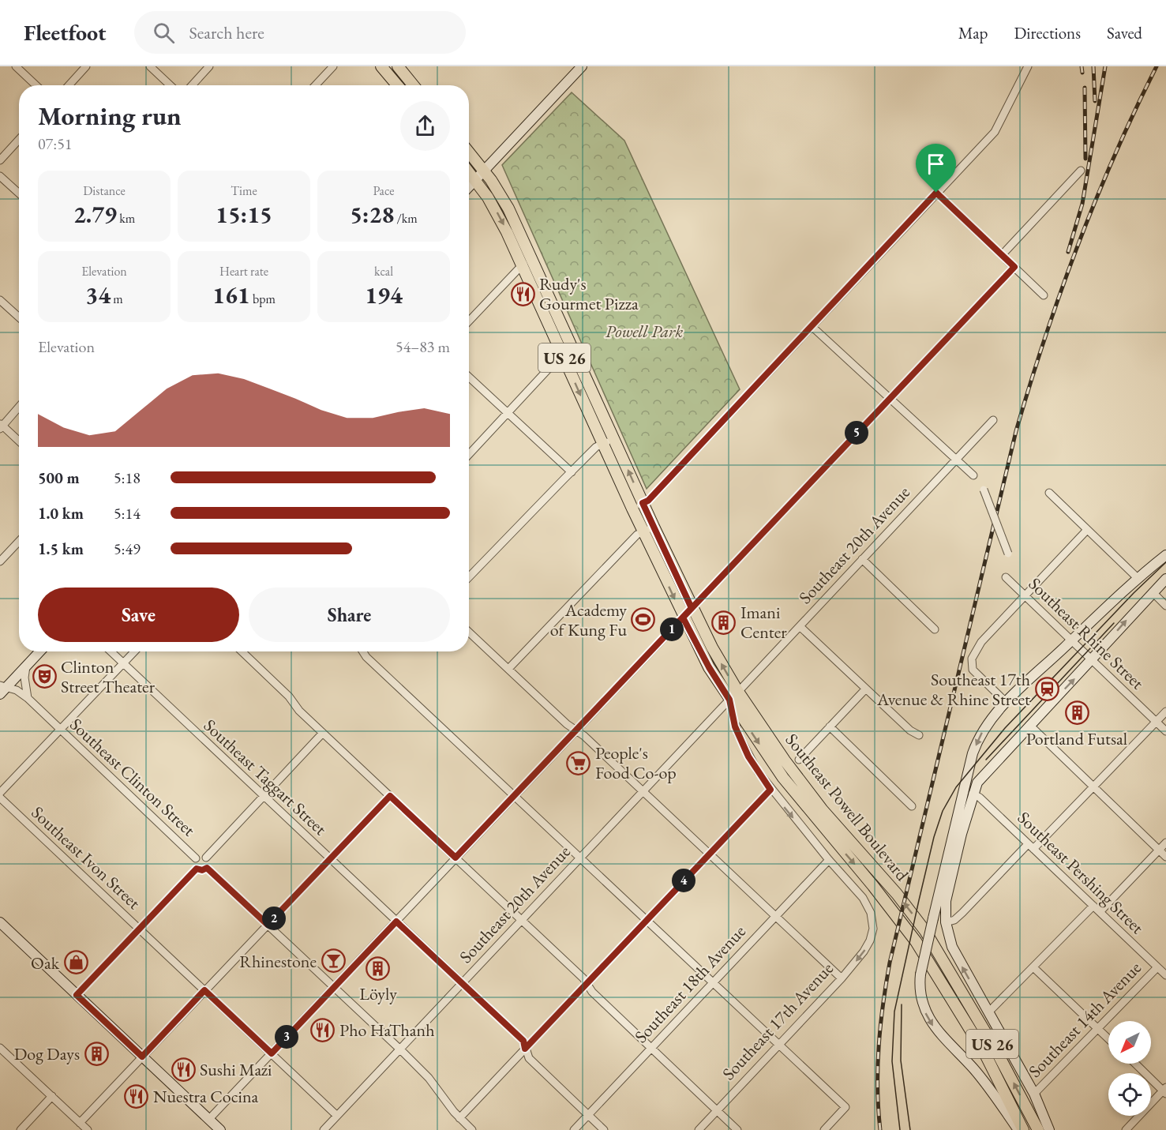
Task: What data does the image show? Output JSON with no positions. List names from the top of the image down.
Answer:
{
  "streets": {
    "main road": ["US 26", "Southeast Powell Boulevard"],
    "street": [
      "Southeast 20th Avenue",
      "Southeast Rhine Street",
      "Southeast Clinton Street",
      "Southeast Taggart Street",
      "Southeast Ivon Street",
      "Southeast Pershing Street",
      "Southeast 18th Avenue",
      "Southeast 14th Avenue",
      "Southeast 17th Avenue"
    ]
  },
  "crossings": [
    ["Southeast 20th Avenue", "Southeast Taggart Street"],
    ["Southeast 20th Avenue", "Southeast Powell Boulevard"],
    ["Southeast 20th Avenue", "Southeast Ivon Street"],
    ["Southeast Taggart Street", "Southeast 18th Avenue"],
    ["Southeast Pershing Street", "Southeast 14th Avenue"],
    ["Southeast 18th Avenue", "Southeast 17th Avenue"]
  ],
  "parks": ["Powell Park"],
  "places": {
    "restaurant": [
      "Rudy's Gourmet Pizza",
      "Pho HaThanh",
      "Sushi Mazi",
      "Nuestra Cocina"
    ],
    "sports": ["Academy of Kung Fu"],
    "building": [
      "Imani Center",
      "Portland Futsal",
      "Löyly",
      "Dog Days"
    ],
    "theatre": ["Clinton Street Theater"],
    "station": ["Southeast 17th Avenue & Rhine Street"],
    "supermarket": ["People's Food Co-op"],
    "bar": ["Rhinestone"],
    "shop": ["Oak"]
  },
  "north": "bottom left",
  "page": {
    "header": "Fleetfoot",
    "search": "Search here",
    "nav": ["Map", "Directions", "Saved"],
    "heading": ["Morning run", "07:51"],
    "stats": [
      ["Distance", "2.79 km"],
      ["Time", "15:15"],
      ["Pace", "5:28 /km"],
      ["Elevation", "34 m"],
      ["Heart rate", "161 bpm"],
      ["kcal", "194"]
    ],
    "chart": ["Elevation", "54–83 m"],
    "pins": [
      "5",
      "1",
      "4",
      "2",
      "3"
    ],
    "list": [
      {
        "name": "500 m",
        "note": "5:18"
      },
      {
        "name": "1.0 km",
        "note": "5:14"
      },
      {
        "name": "1.5 km",
        "note": "5:49"
      }
    ],
    "buttons": ["Save", "Share"]
  }
}
